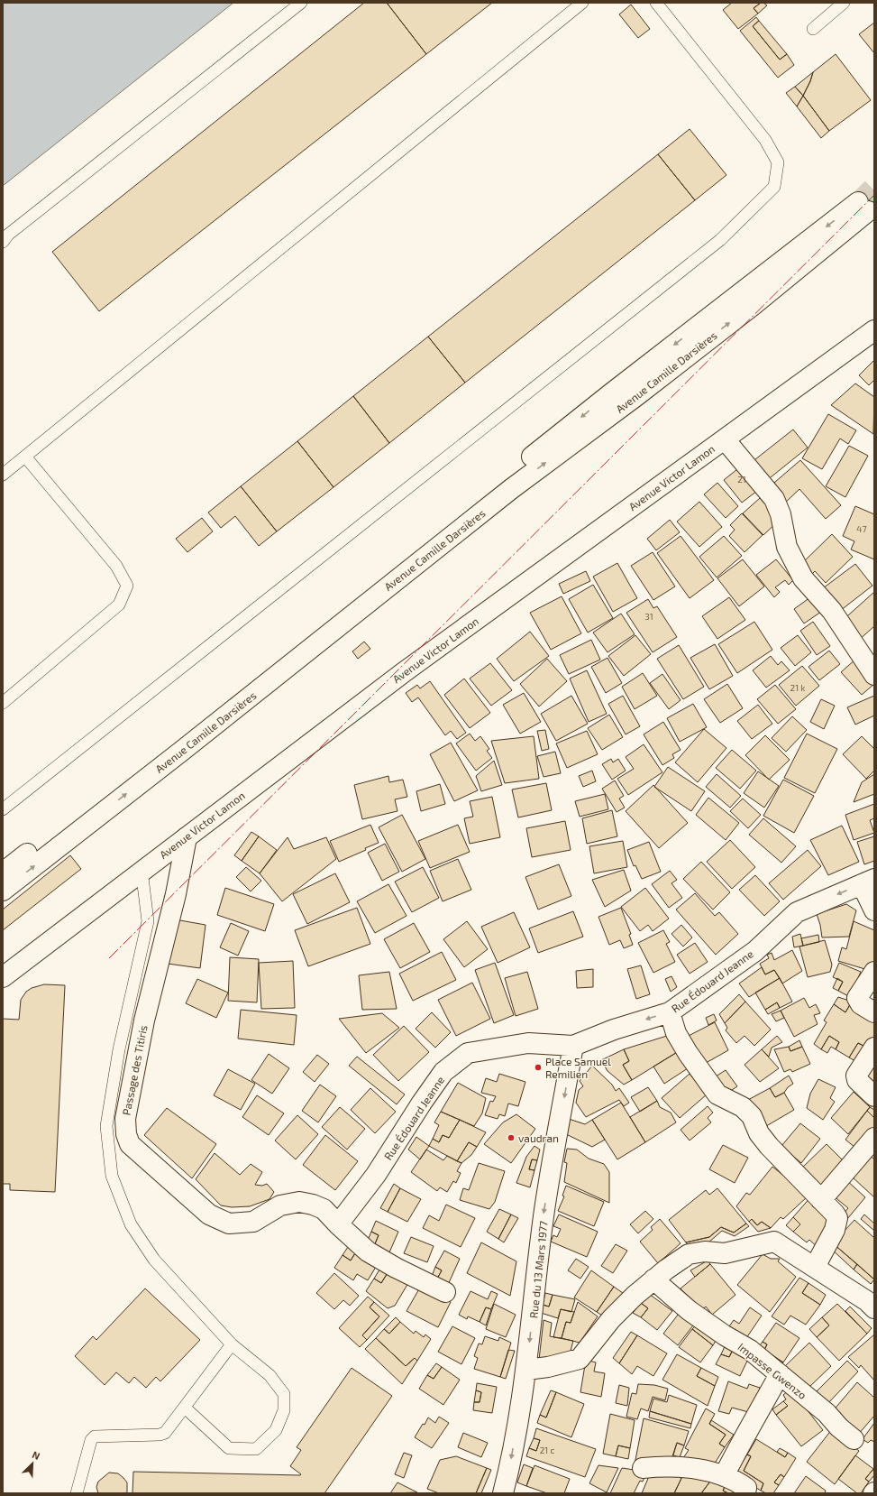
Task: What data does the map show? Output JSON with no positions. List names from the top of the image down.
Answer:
{
  "streets": {
    "street": [
      "Avenue Camille Darsières",
      "Avenue Victor Lamon",
      "Rue Édouard Jeanne",
      "Passage des Titiris",
      "Rue du 13 Mars 1977",
      "Impasse Gwenzo"
    ]
  },
  "crossings": [
    ["Avenue Victor Lamon", "Passage des Titiris"],
    ["Rue Édouard Jeanne", "Passage des Titiris"],
    ["Rue Édouard Jeanne", "Rue du 13 Mars 1977"]
  ],
  "one_way": ["Rue Édouard Jeanne", "Rue du 13 Mars 1977"],
  "places": ["Place Samuel Remilien", "vaudran"],
  "house_numbers": [
    "21",
    "47",
    "31",
    "21 k",
    "21 c"
  ],
  "north": "top right"
}
